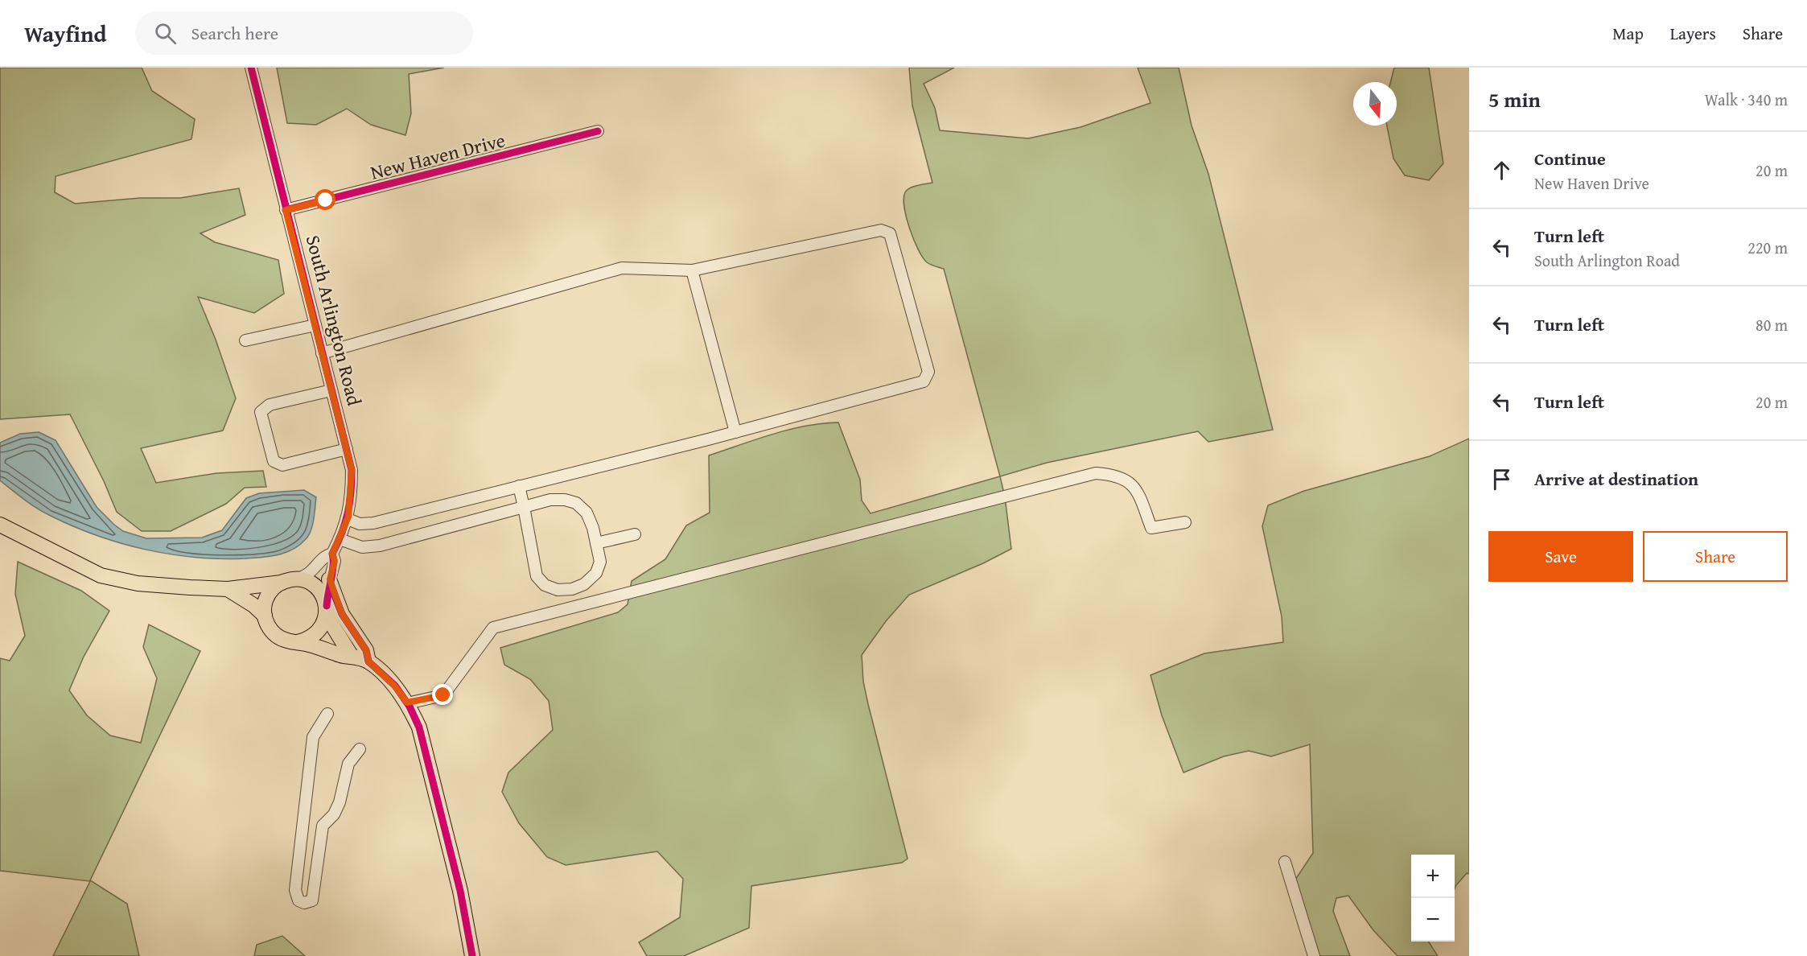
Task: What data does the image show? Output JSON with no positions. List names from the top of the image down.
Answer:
{
  "streets": {
    "street": ["New Haven Drive", "South Arlington Road"]
  },
  "crossings": [
    ["New Haven Drive", "South Arlington Road"]
  ],
  "north": "bottom",
  "page": {
    "header": "Wayfind",
    "search": "Search here",
    "nav": ["Map", "Layers", "Share"],
    "heading": ["5 min", "Walk · 340 m"],
    "list": [
      ["Continue", "New Haven Drive", "20 m"],
      ["Turn left", "South Arlington Road", "220 m"],
      ["Turn left", "80 m"],
      ["Turn left", "20 m"],
      "Arrive at destination"
    ],
    "buttons": ["Save", "Share"],
    "map_buttons": ["+", "−"]
  }
}
